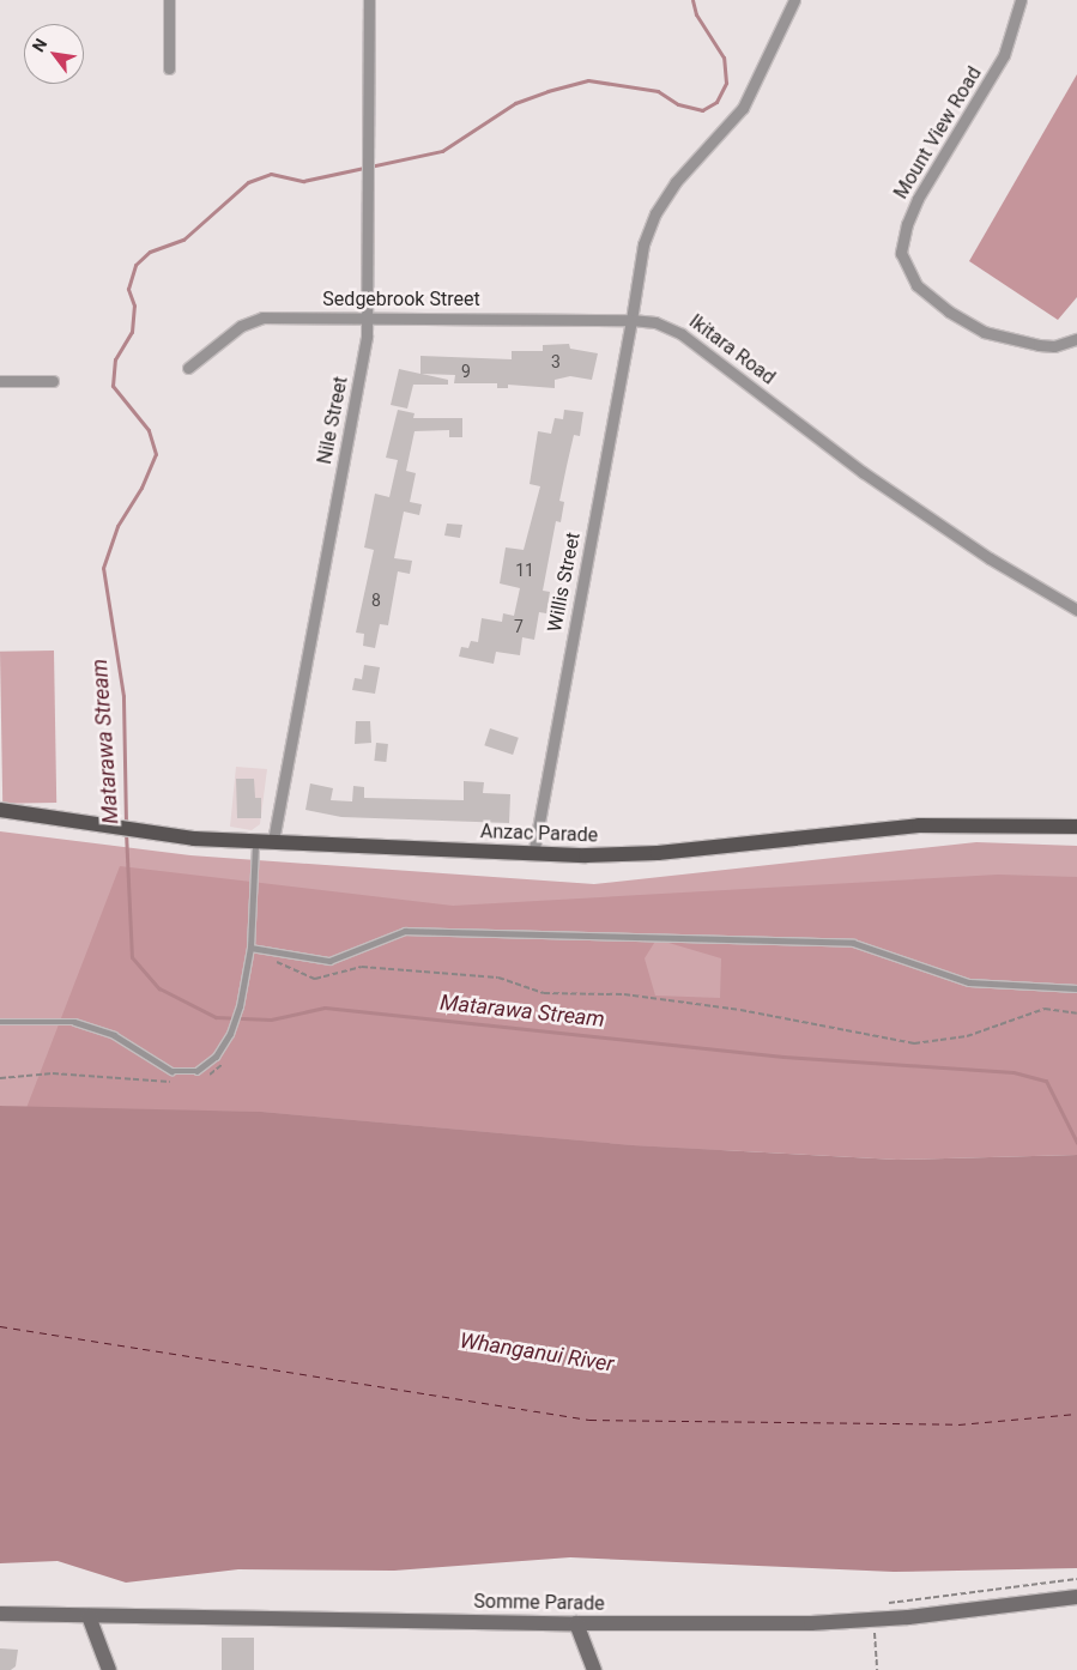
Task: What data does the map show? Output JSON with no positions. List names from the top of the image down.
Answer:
{
  "streets": {
    "main road": ["Anzac Parade", "Somme Parade"],
    "street": [
      "Mount View Road",
      "Sedgebrook Street",
      "Ikitara Road",
      "Nile Street",
      "Willis Street"
    ]
  },
  "crossings": [
    ["Sedgebrook Street", "Ikitara Road"],
    ["Sedgebrook Street", "Nile Street"],
    ["Sedgebrook Street", "Willis Street"],
    ["Ikitara Road", "Willis Street"],
    ["Nile Street", "Anzac Parade"],
    ["Willis Street", "Anzac Parade"]
  ],
  "water": ["Matarawa Stream", "Whanganui River"],
  "house_numbers": [
    "3",
    "9",
    "11",
    "8",
    "7"
  ],
  "north": "top left"
}
